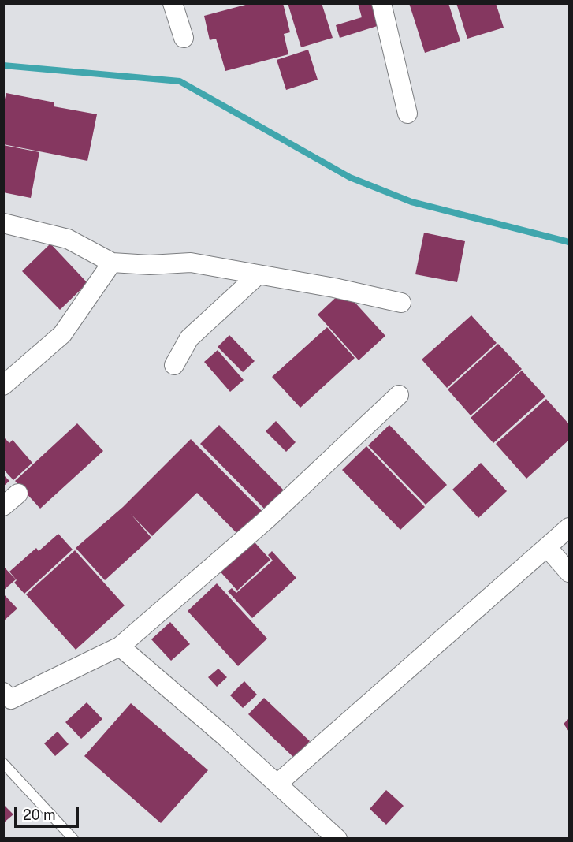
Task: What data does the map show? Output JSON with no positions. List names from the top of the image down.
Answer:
{
  "scale_bar": "20 m"
}
